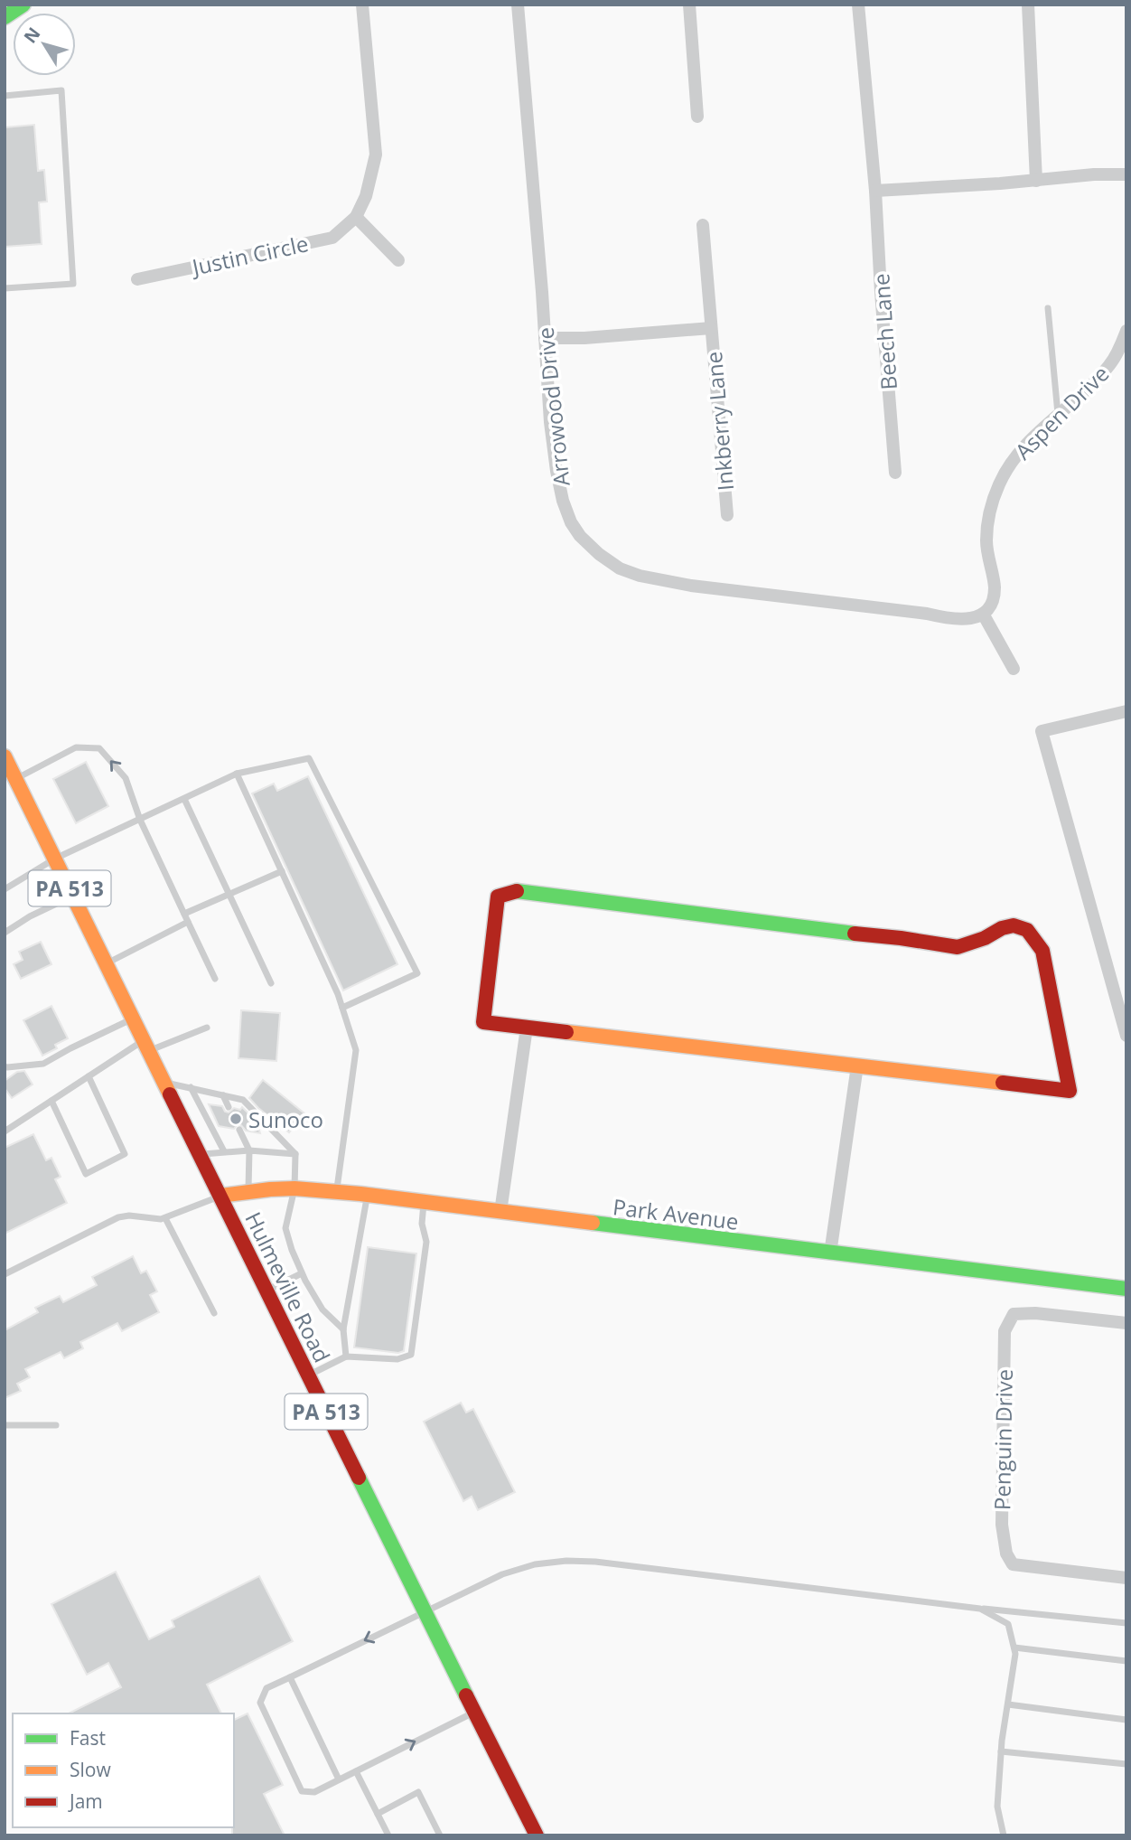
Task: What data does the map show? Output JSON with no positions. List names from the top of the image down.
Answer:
{
  "streets": {
    "street": [
      "Justin Circle",
      "Beech Lane",
      "Arrowood Drive",
      "Aspen Drive",
      "Inkberry Lane",
      "PA 513",
      "Park Avenue",
      "Hulmeville Road",
      "Penguin Drive"
    ]
  },
  "crossings": [
    ["Arrowood Drive", "Aspen Drive"],
    ["Arrowood Drive", "Inkberry Lane"],
    ["Park Avenue", "Hulmeville Road"]
  ],
  "places": ["Sunoco"],
  "legend": ["Fast", "Slow", "Jam"],
  "north": "top left"
}
